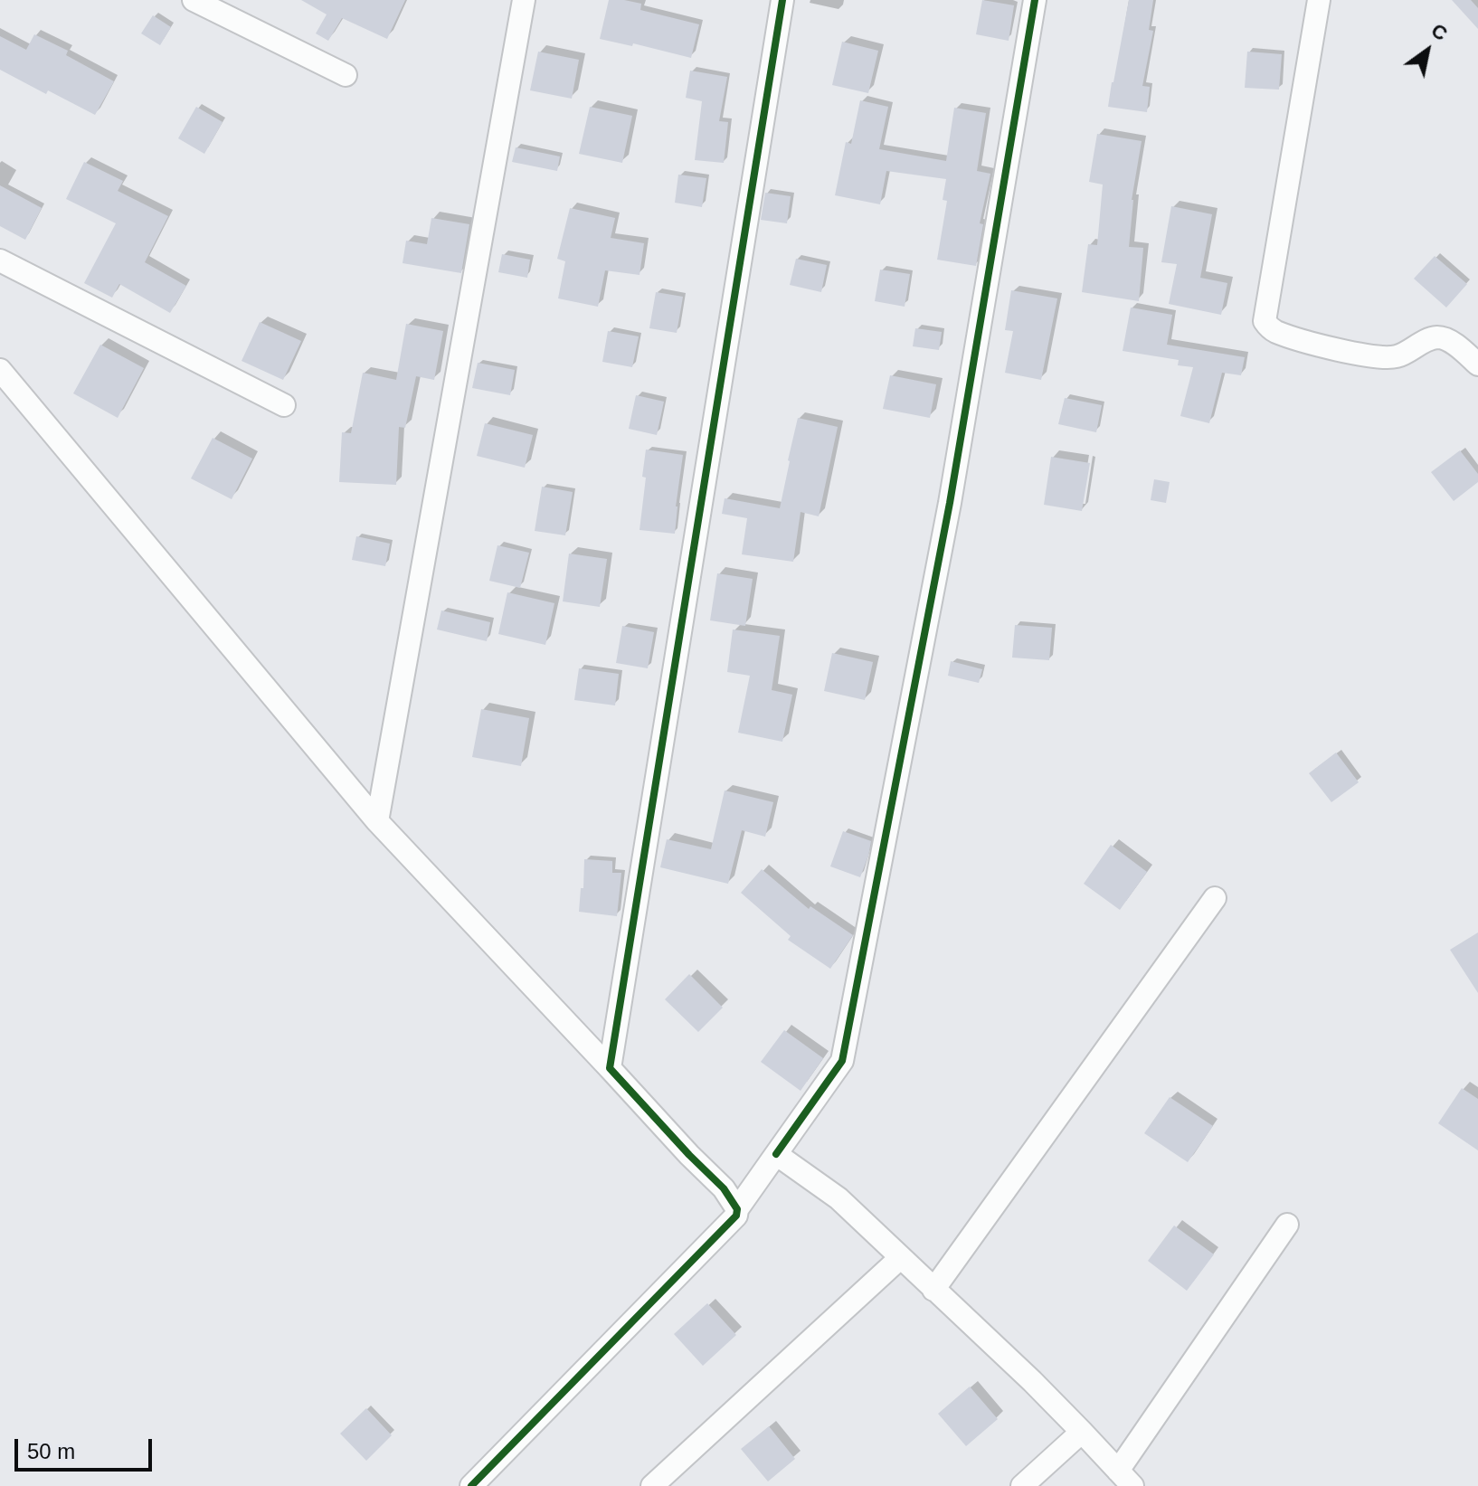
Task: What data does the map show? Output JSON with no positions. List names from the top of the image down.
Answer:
{
  "scale_bar": "50 m",
  "north": "top right"
}
